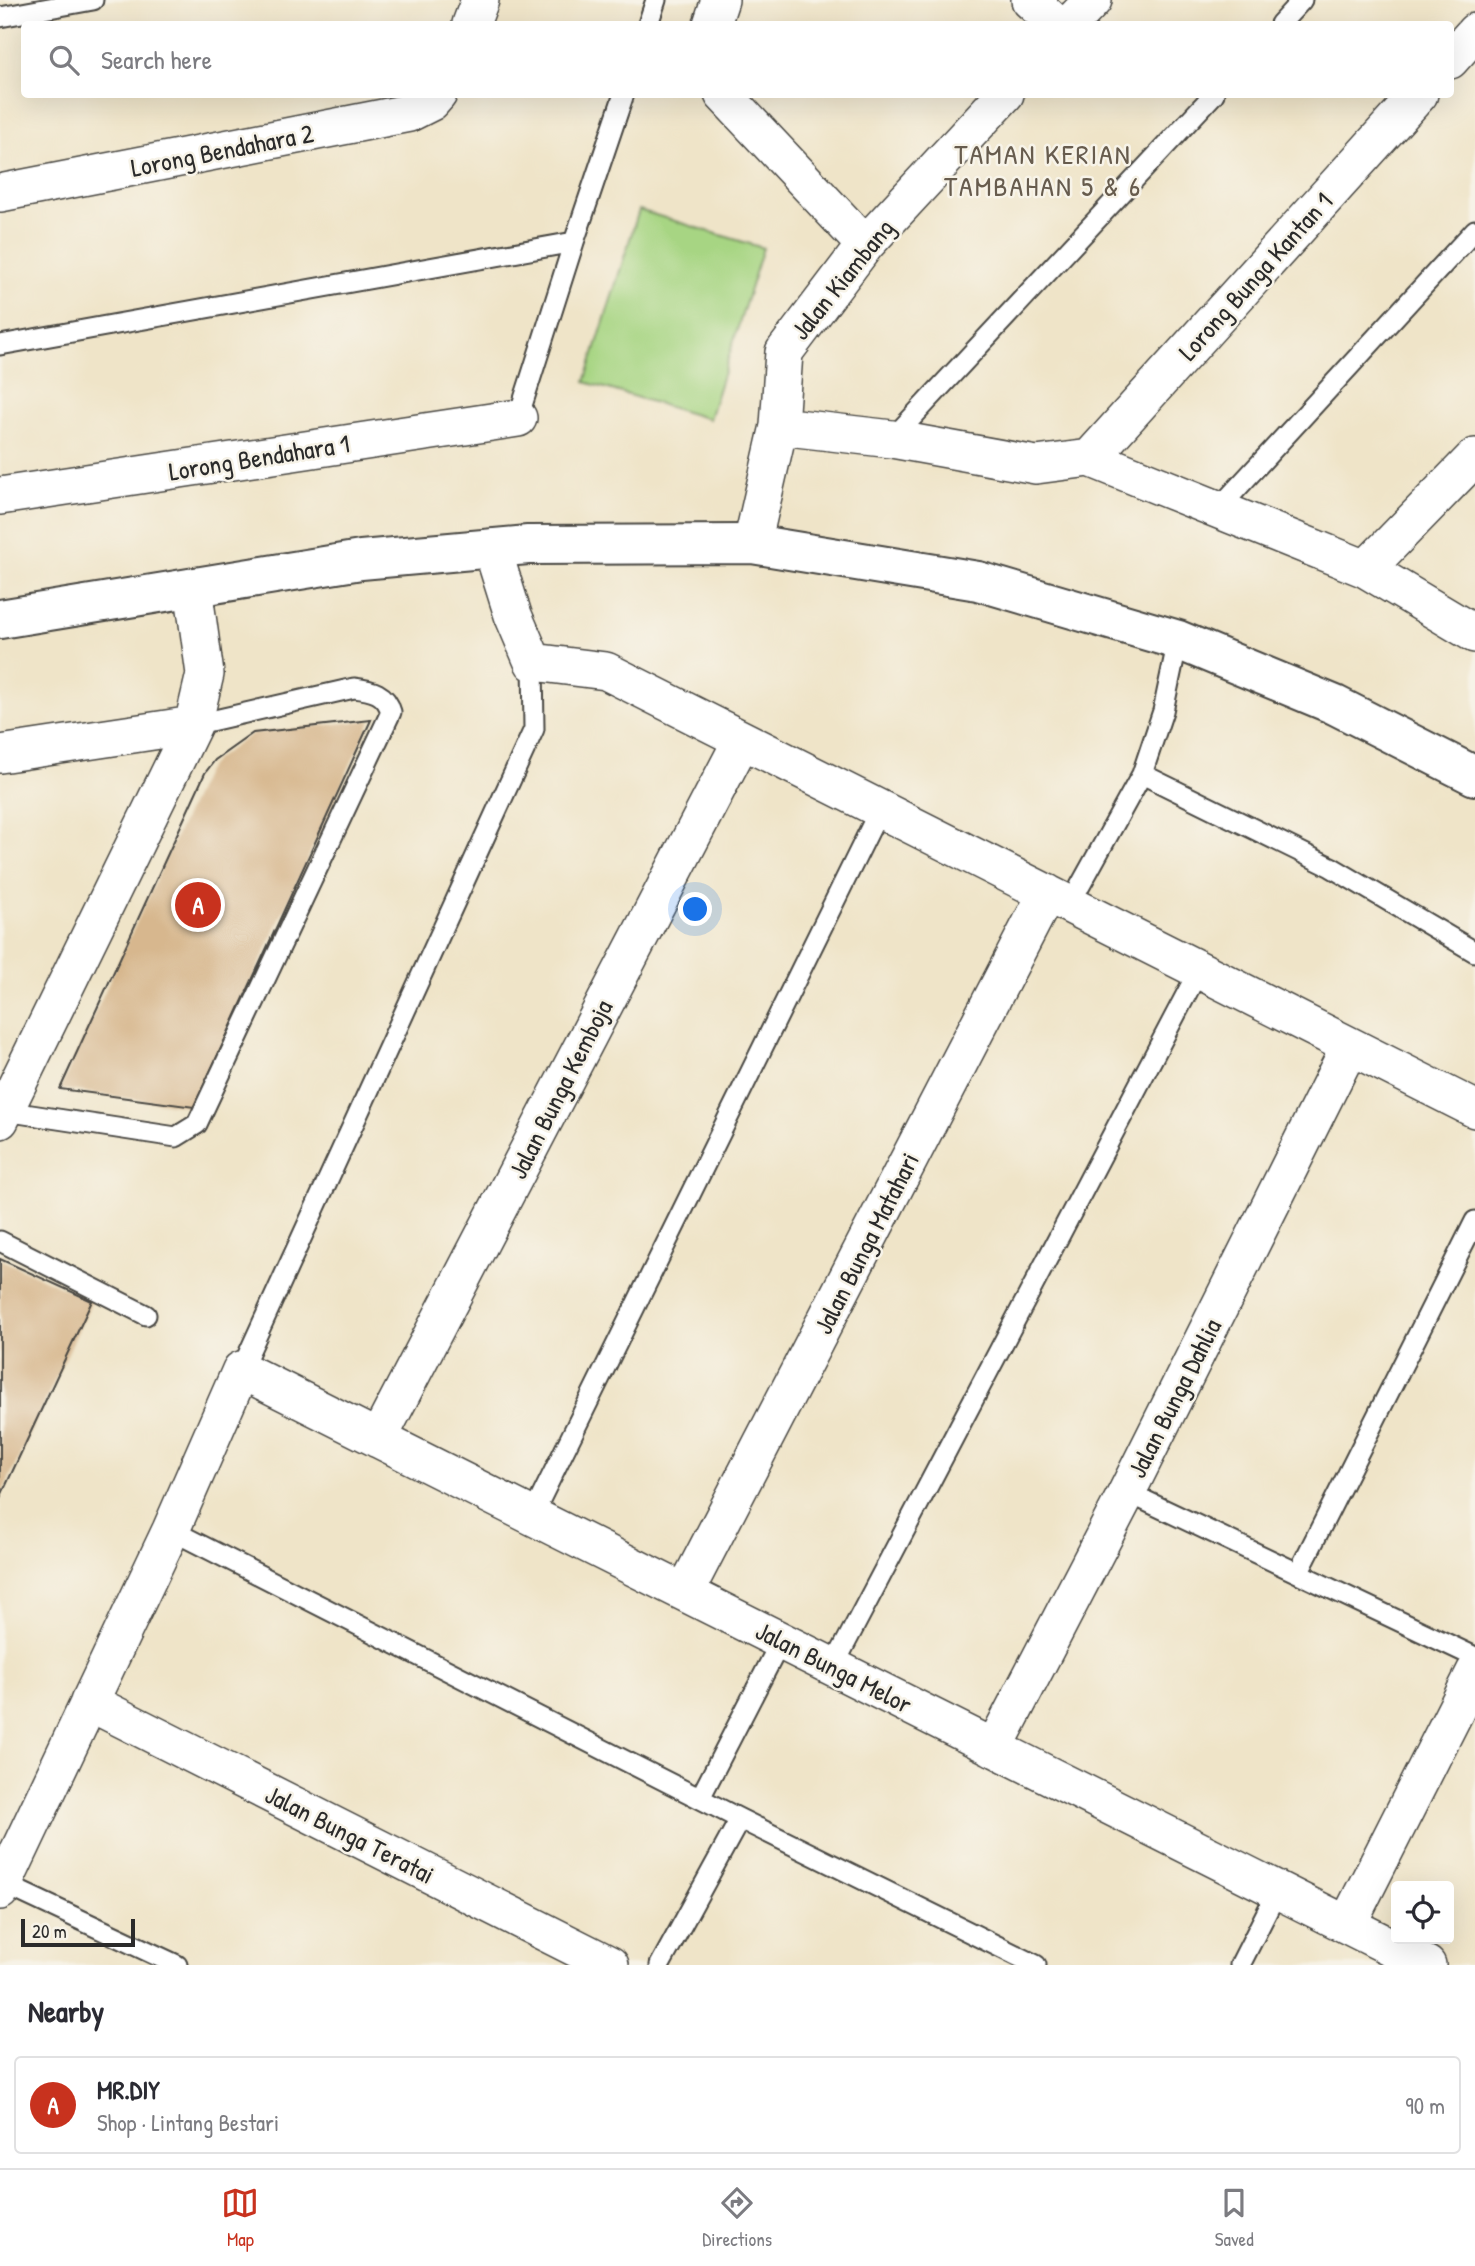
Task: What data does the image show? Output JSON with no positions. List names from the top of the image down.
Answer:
{
  "streets": {
    "street": [
      "Lorong Bendahara 2",
      "Lorong Bunga Kantan 1",
      "Jalan Kiambang",
      "Lorong Bendahara 1",
      "Jalan Bunga Kemboja",
      "Jalan Bunga Matahari",
      "Jalan Bunga Dahlia",
      "Jalan Bunga Melor",
      "Jalan Bunga Teratai"
    ]
  },
  "crossings": [
    ["Jalan Bunga Kemboja", "Jalan Bunga Melor"],
    ["Jalan Bunga Matahari", "Jalan Bunga Melor"],
    ["Jalan Bunga Dahlia", "Jalan Bunga Melor"]
  ],
  "districts": ["TAMAN KERIAN TAMBAHAN 5 & 6"],
  "scale_bar": "20 m",
  "page": {
    "search": "Search here",
    "pins": "A",
    "scale": "20 m",
    "heading": "Nearby",
    "list": [
      {
        "mark": "A",
        "name": "MR.DIY",
        "note": "Shop · Lintang Bestari",
        "value": "90 m"
      }
    ],
    "nav": ["Map", "Directions", "Saved"]
  }
}
